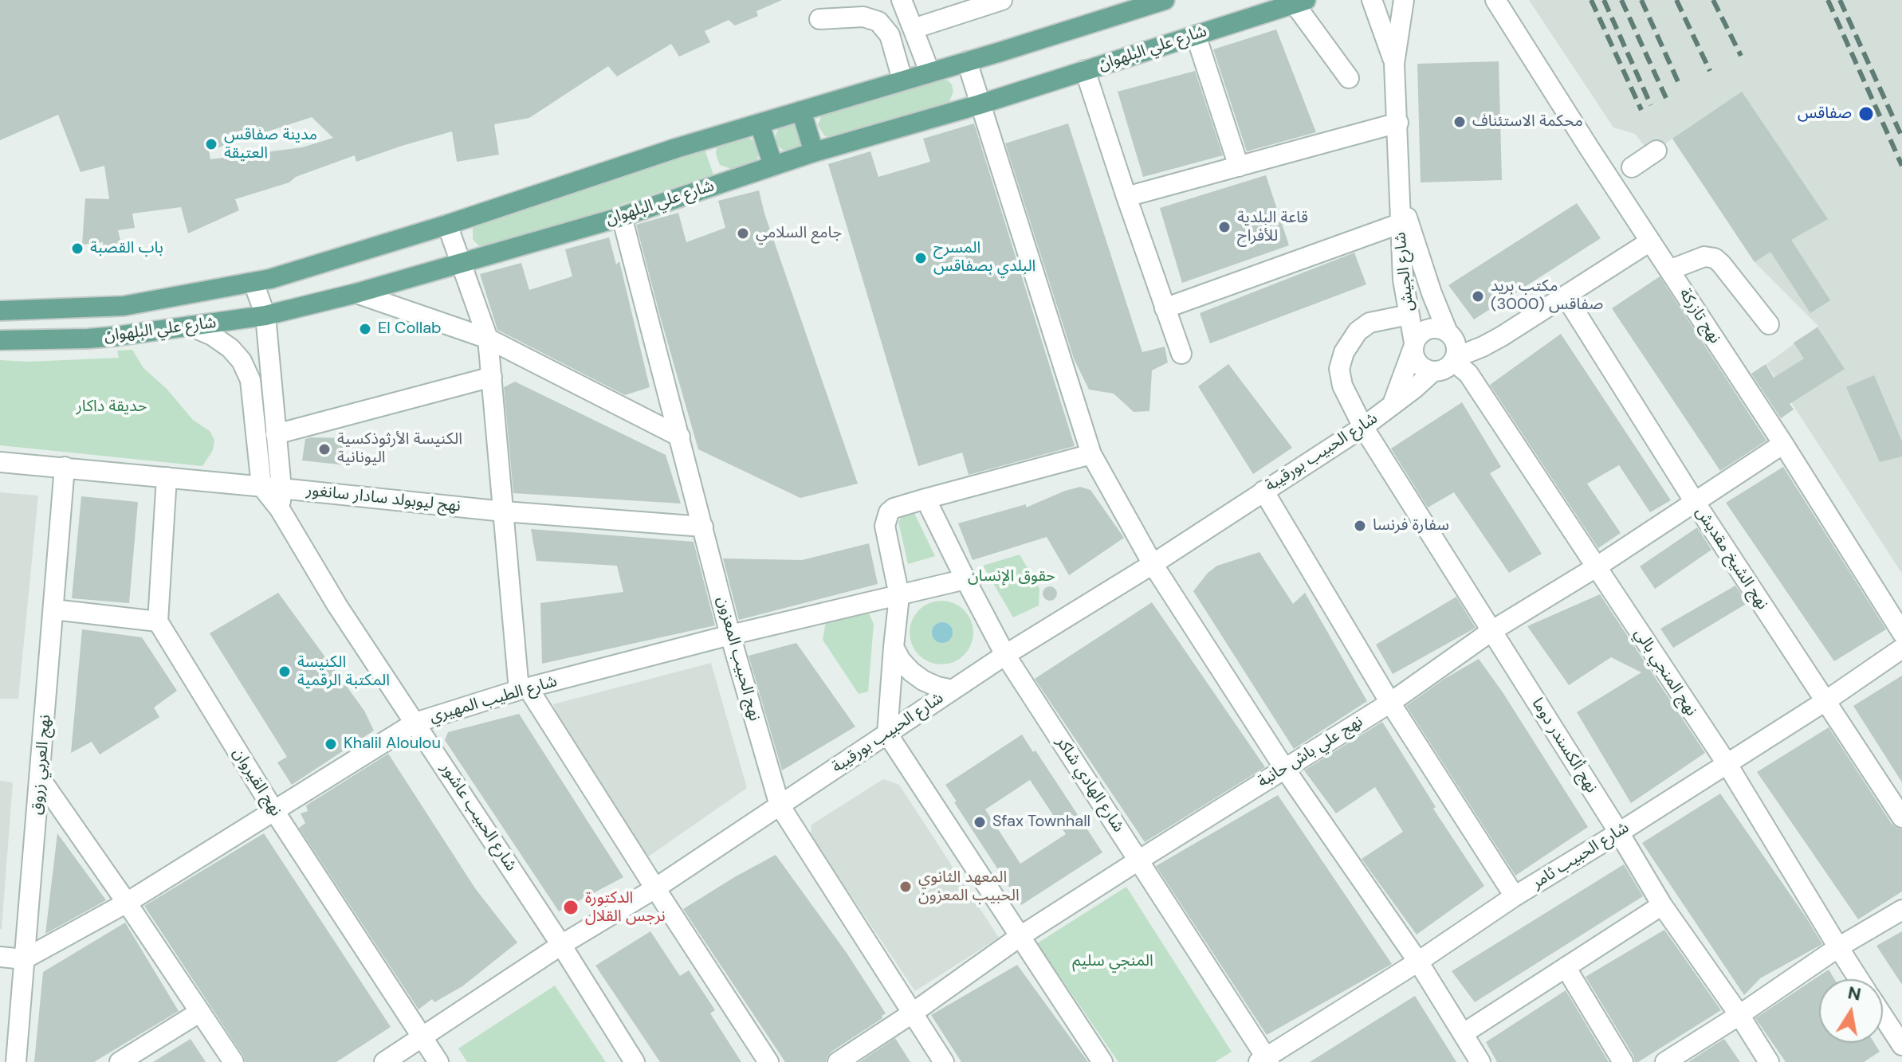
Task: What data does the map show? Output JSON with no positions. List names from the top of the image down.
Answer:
{
  "streets": {
    "main road": ["شارع علي البلهوان"],
    "street": [
      "شارع الجيش",
      "نهج تازركة",
      "شارع الحبيب بورقيبة",
      "نهج ليوبولد سادار سانغور",
      "نهج الشيخ مقديش",
      "نهج الحبيب المعزون",
      "نهج المنجي بالي",
      "شارع الطيب المهيري",
      "نهج ألكسندر دوما",
      "نهج علي باش حانبة",
      "نهج العربي زروق",
      "نهج القيروان",
      "شارع الهادي شاكر",
      "شارع الحبيب عاشور",
      "شارع الحبيب ثامر"
    ]
  },
  "crossings": [
    ["شارع علي البلهوان", "نهج الحبيب المعزون"],
    ["شارع الجيش", "شارع الحبيب بورقيبة"],
    ["شارع الجيش", "نهج المنجي بالي"],
    ["شارع الجيش", "نهج ألكسندر دوما"],
    ["نهج تازركة", "نهج علي باش حانبة"],
    ["شارع الحبيب بورقيبة", "نهج الحبيب المعزون"],
    ["شارع الحبيب بورقيبة", "نهج المنجي بالي"],
    ["شارع الحبيب بورقيبة", "شارع الطيب المهيري"],
    ["شارع الحبيب بورقيبة", "نهج ألكسندر دوما"],
    ["شارع الحبيب بورقيبة", "نهج القيروان"],
    ["شارع الحبيب بورقيبة", "شارع الهادي شاكر"],
    ["شارع الحبيب بورقيبة", "شارع الحبيب عاشور"],
    ["نهج ليوبولد سادار سانغور", "نهج الحبيب المعزون"],
    ["نهج ليوبولد سادار سانغور", "نهج العربي زروق"],
    ["نهج ليوبولد سادار سانغور", "شارع الحبيب عاشور"],
    ["نهج الشيخ مقديش", "نهج علي باش حانبة"],
    ["نهج الشيخ مقديش", "شارع الحبيب ثامر"],
    ["نهج الحبيب المعزون", "شارع الطيب المهيري"],
    ["نهج الحبيب المعزون", "نهج علي باش حانبة"],
    ["نهج المنجي بالي", "نهج علي باش حانبة"],
    ["نهج المنجي بالي", "شارع الحبيب ثامر"],
    ["شارع الطيب المهيري", "نهج العربي زروق"],
    ["شارع الطيب المهيري", "نهج القيروان"],
    ["شارع الطيب المهيري", "شارع الهادي شاكر"],
    ["شارع الطيب المهيري", "شارع الحبيب عاشور"],
    ["نهج ألكسندر دوما", "نهج علي باش حانبة"],
    ["نهج ألكسندر دوما", "شارع الحبيب ثامر"],
    ["نهج علي باش حانبة", "شارع الهادي شاكر"],
    ["شارع الهادي شاكر", "شارع الحبيب ثامر"]
  ],
  "parks": ["حديقة داكار", "حقوق الإنسان", "المنجي سليم"],
  "places": [
    "صفاقس",
    "محكمة الاستئناف",
    "مدينة صفاقس العتيقة",
    "قاعة البلدية للأفراح",
    "جامع السلامي",
    "باب القصبة",
    "المسرح البلدي بصفاقس",
    "مكتب بريد صفاقس (3000)",
    "El Collab",
    "الكنيسة الأرثوذكسية اليونانية",
    "سفارة فرنسا",
    "الكنيسة المكتبة الرقمية",
    "Khalil Aloulou",
    "Sfax Townhall",
    "المعهد الثانوي الحبيب المعزون",
    "الدكتورة نرجس القلال"
  ],
  "north": "top"
}
